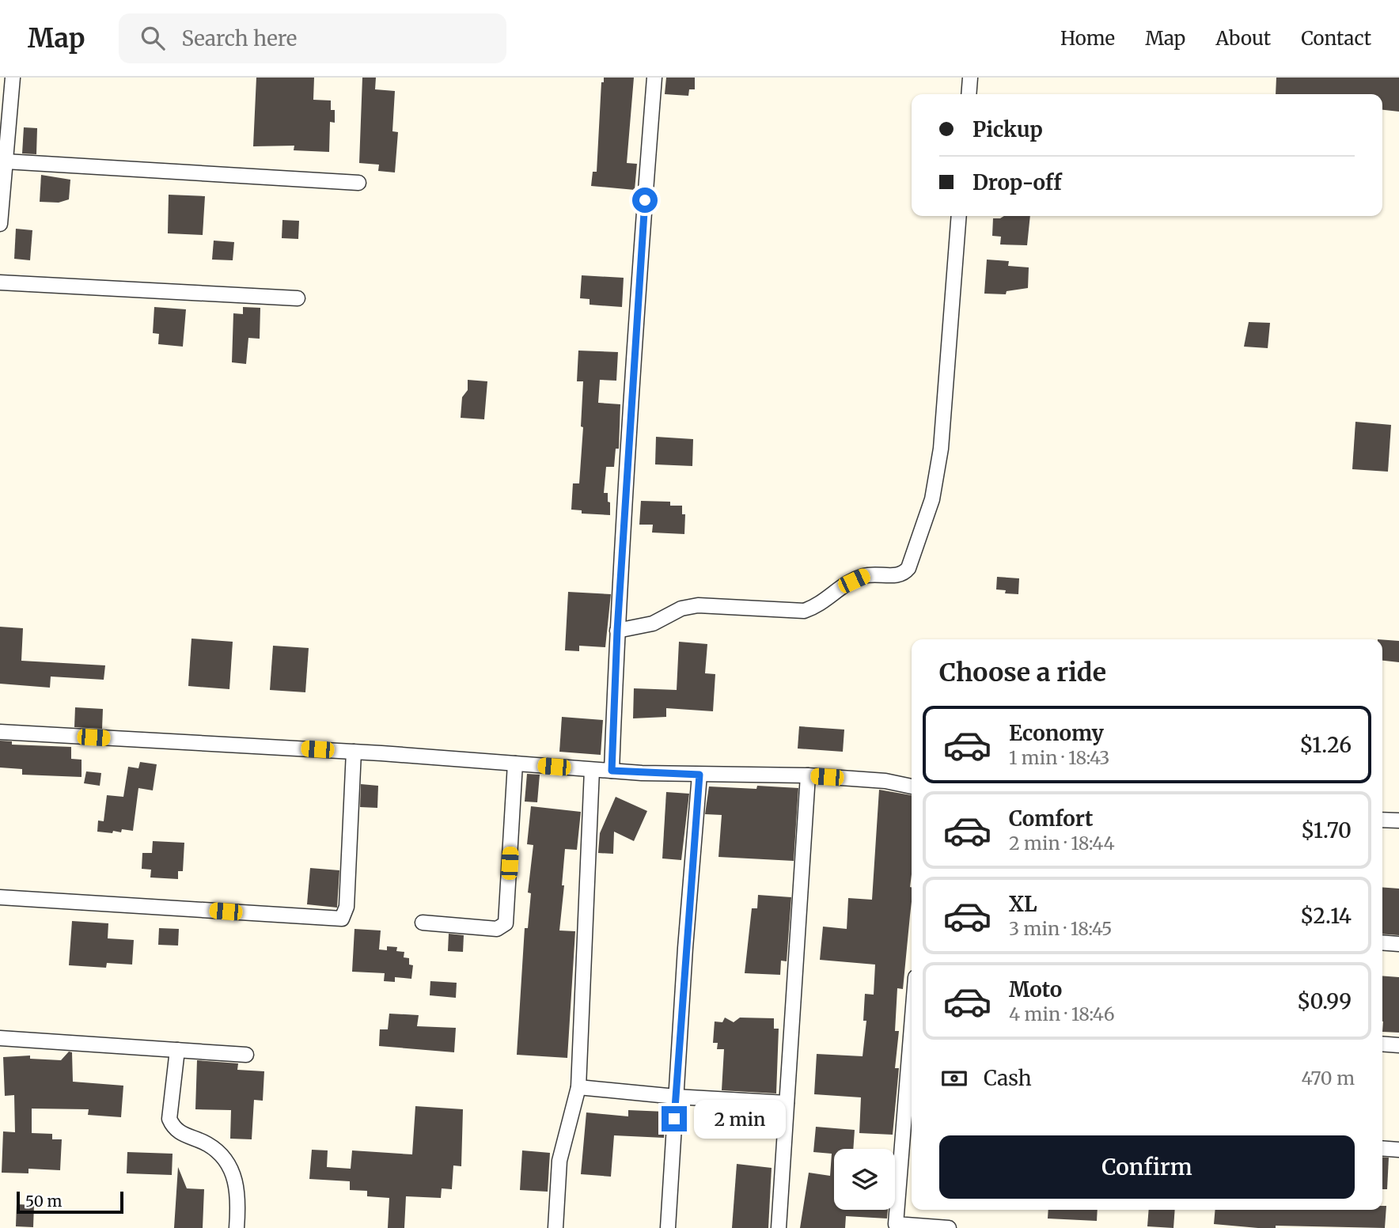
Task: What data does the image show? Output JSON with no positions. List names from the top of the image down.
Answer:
{
  "scale_bar": "50 m",
  "page": {
    "header": "Map",
    "search": "Search here",
    "nav": [
      "Home",
      "Map",
      "About",
      "Contact"
    ],
    "banner": ["Pickup", "Drop-off"],
    "heading": "Choose a ride",
    "list": [
      {
        "name": "Economy",
        "note": "1 min · 18:43",
        "value": "$1.26"
      },
      {
        "name": "Comfort",
        "note": "2 min · 18:44",
        "value": "$1.70"
      },
      {
        "name": "XL",
        "note": "3 min · 18:45",
        "value": "$2.14"
      },
      {
        "name": "Moto",
        "note": "4 min · 18:46",
        "value": "$0.99"
      }
    ],
    "pay": ["Cash", "470 m"],
    "bubble": "2 min",
    "buttons": "Confirm",
    "scale": "50 m"
  }
}
